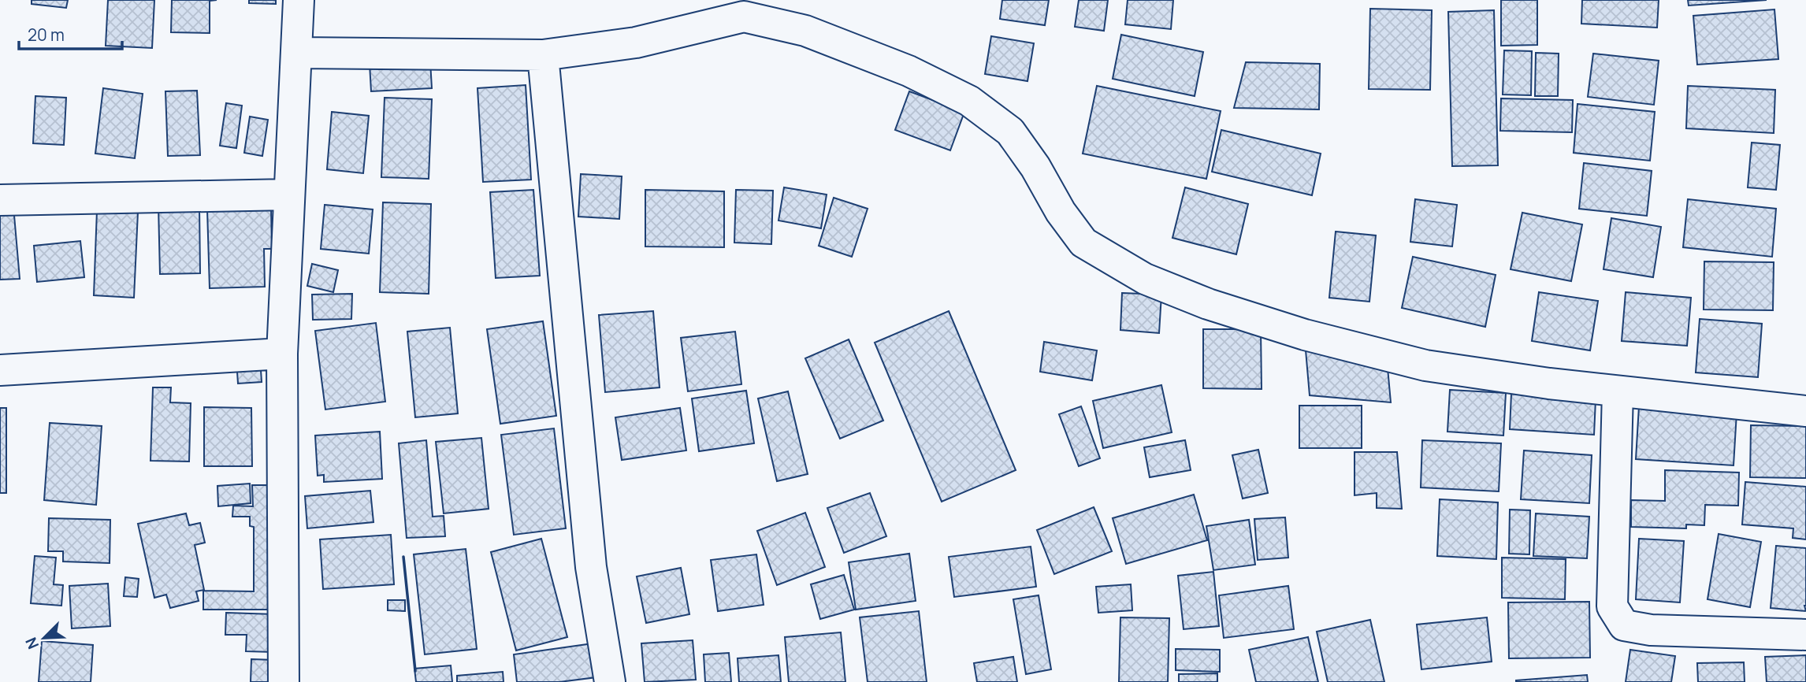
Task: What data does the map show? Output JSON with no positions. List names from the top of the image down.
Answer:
{
  "scale_bar": "20 m",
  "north": "bottom left"
}
